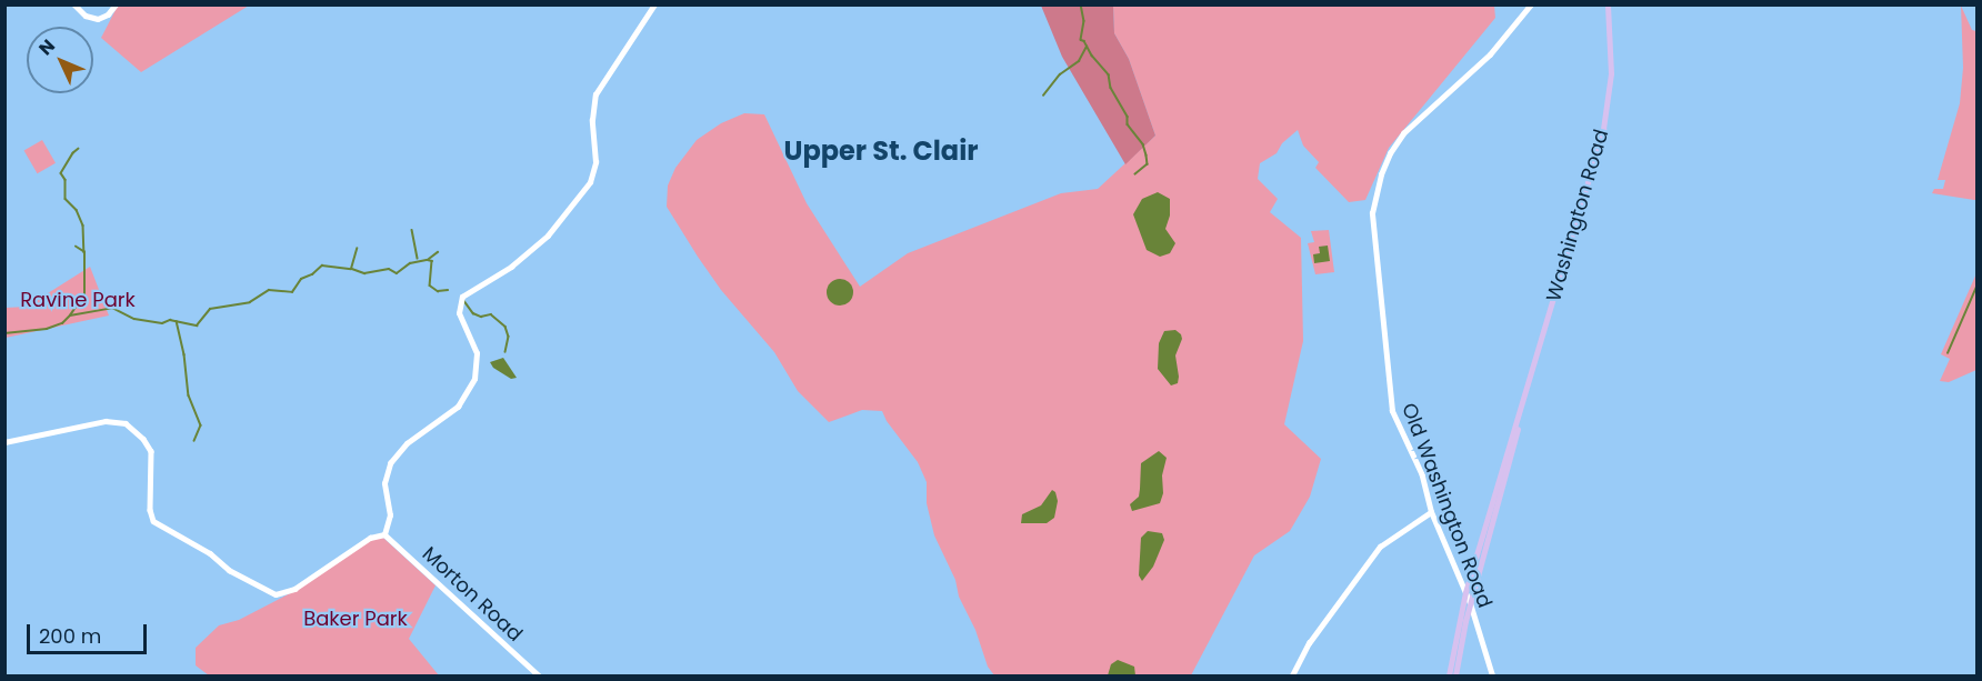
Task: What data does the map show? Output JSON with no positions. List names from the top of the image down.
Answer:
{
  "streets": {
    "main road": ["Washington Road"],
    "street": ["Old Washington Road", "Morton Road"]
  },
  "crossings": [
    ["Washington Road", "Old Washington Road"]
  ],
  "districts": ["Upper St. Clair"],
  "parks": ["Ravine Park", "Baker Park"],
  "scale_bar": "200 m",
  "north": "top left"
}
